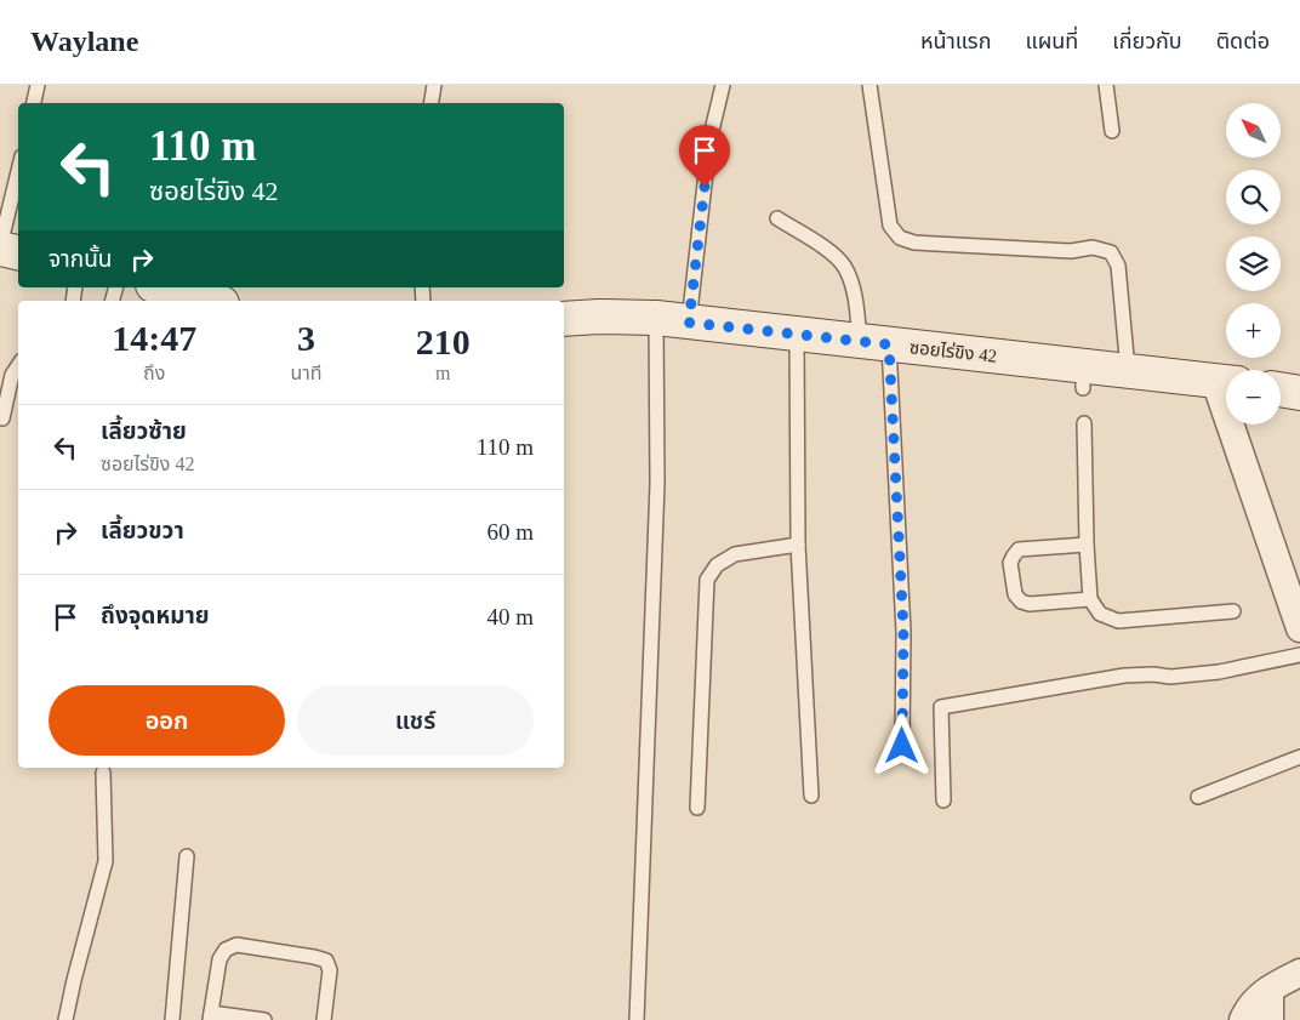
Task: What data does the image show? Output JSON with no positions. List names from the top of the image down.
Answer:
{
  "streets": {
    "street": ["ซอยไร่ขิง 42"]
  },
  "north": "top left",
  "page": {
    "header": "Waylane",
    "nav": [
      "หน้าแรก",
      "แผนที่",
      "เกี่ยวกับ",
      "ติดต่อ"
    ],
    "map_buttons": ["+", "−"],
    "turn": ["110 m", "ซอยไร่ขิง 42"],
    "then": "จากนั้น",
    "eta": [
      "14:47",
      "ถึง",
      "3",
      "นาที",
      "210",
      "m"
    ],
    "list": [
      {
        "name": "เลี้ยวซ้าย",
        "note": "ซอยไร่ขิง 42",
        "value": "110 m"
      },
      {
        "name": "เลี้ยวขวา",
        "value": "60 m"
      },
      {
        "name": "ถึงจุดหมาย",
        "value": "40 m"
      }
    ],
    "buttons": ["ออก", "แชร์"]
  }
}
